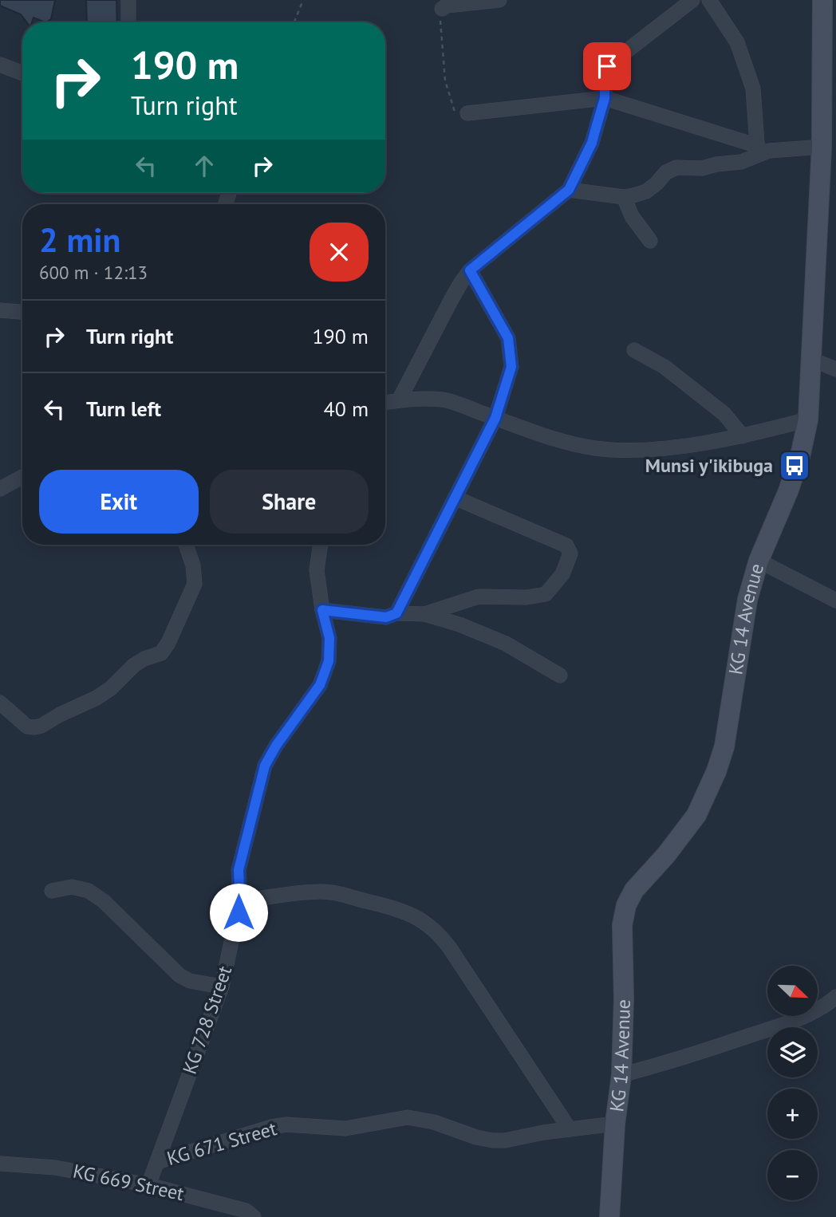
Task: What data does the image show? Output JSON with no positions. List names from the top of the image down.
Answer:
{
  "streets": {
    "main road": ["KG 14 Avenue"],
    "street": ["KG 728 Street", "KG 671 Street", "KG 669 Street"]
  },
  "crossings": [
    ["KG 14 Avenue", "KG 671 Street"],
    ["KG 728 Street", "KG 671 Street"],
    ["KG 728 Street", "KG 669 Street"]
  ],
  "places": {
    "bus stop": ["Munsi y'ikibuga"]
  },
  "north": "bottom right",
  "page": {
    "turn": ["190 m", "Turn right"],
    "heading": ["2 min", "600 m · 12:13"],
    "list": [
      {
        "name": "Turn right",
        "value": "190 m"
      },
      {
        "name": "Turn left",
        "value": "40 m"
      }
    ],
    "buttons": ["Exit", "Share"],
    "map_buttons": ["+", "−"]
  }
}
